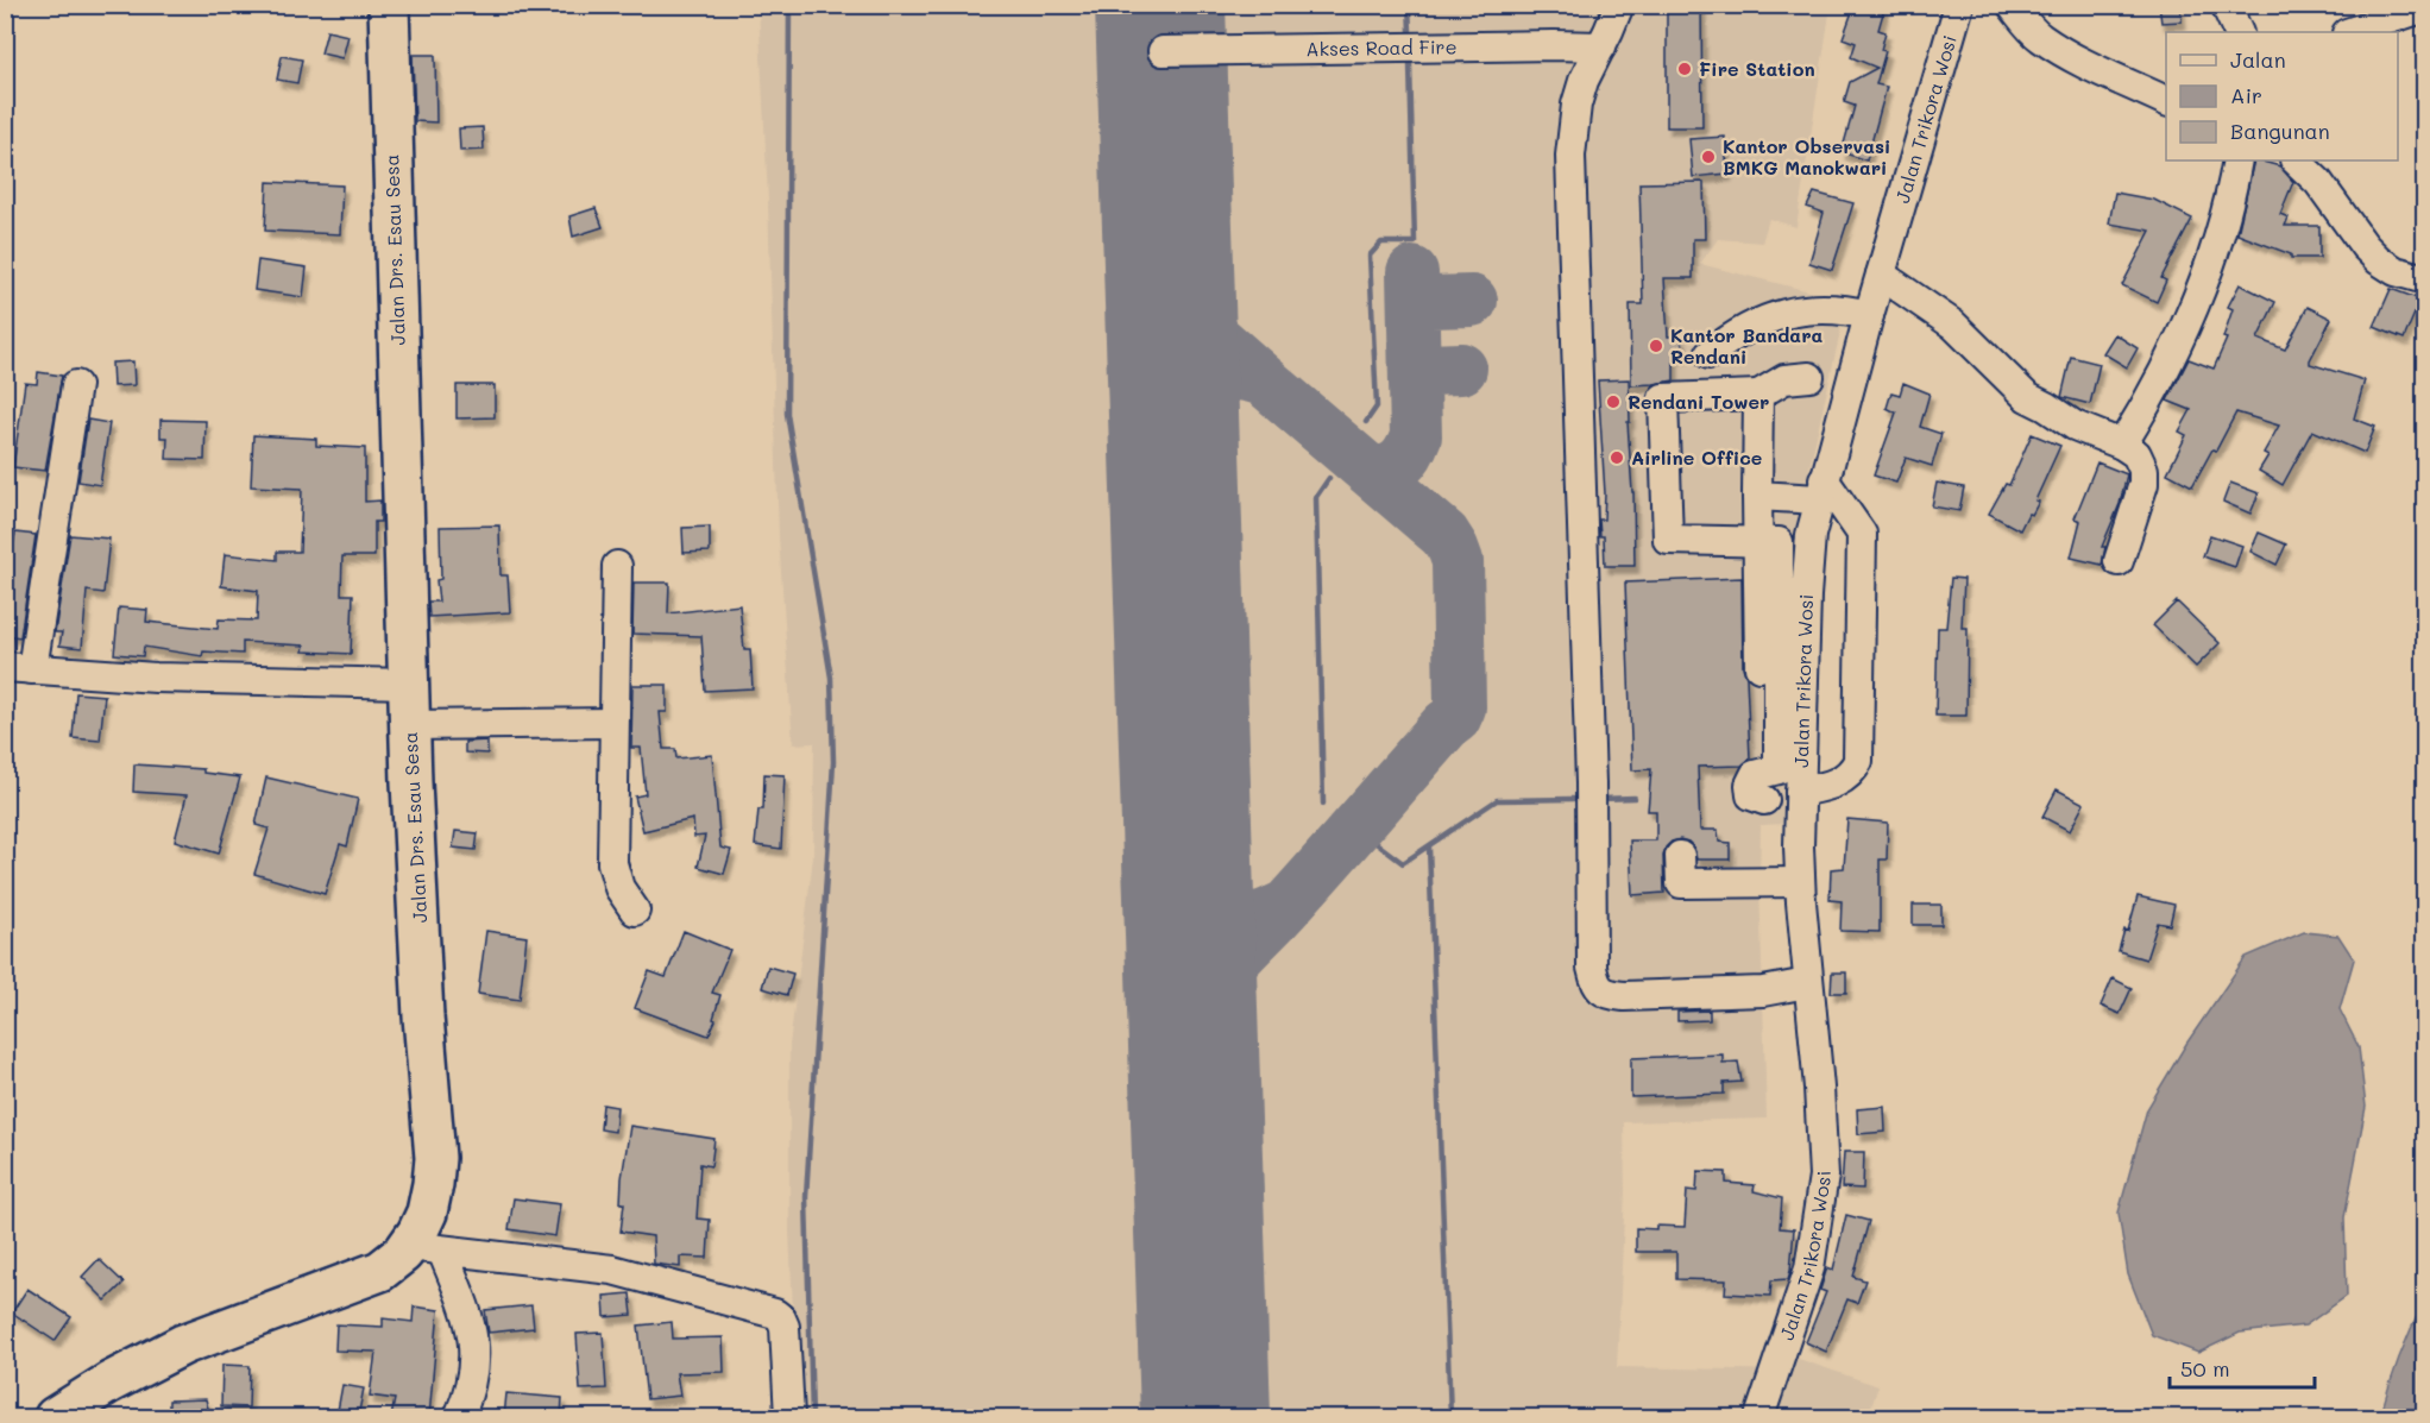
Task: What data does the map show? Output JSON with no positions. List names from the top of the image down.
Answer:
{
  "streets": {
    "highway": ["Jalan Drs. Esau Sesa"],
    "street": ["Akses Road Fire", "Jalan Trikora Wosi"]
  },
  "places": [
    "Fire Station",
    "Kantor Observasi BMKG Manokwari",
    "Kantor Bandara Rendani",
    "Rendani Tower",
    "Airline Office"
  ],
  "legend": ["Jalan", "Air", "Bangunan"],
  "scale_bar": "50 m"
}
